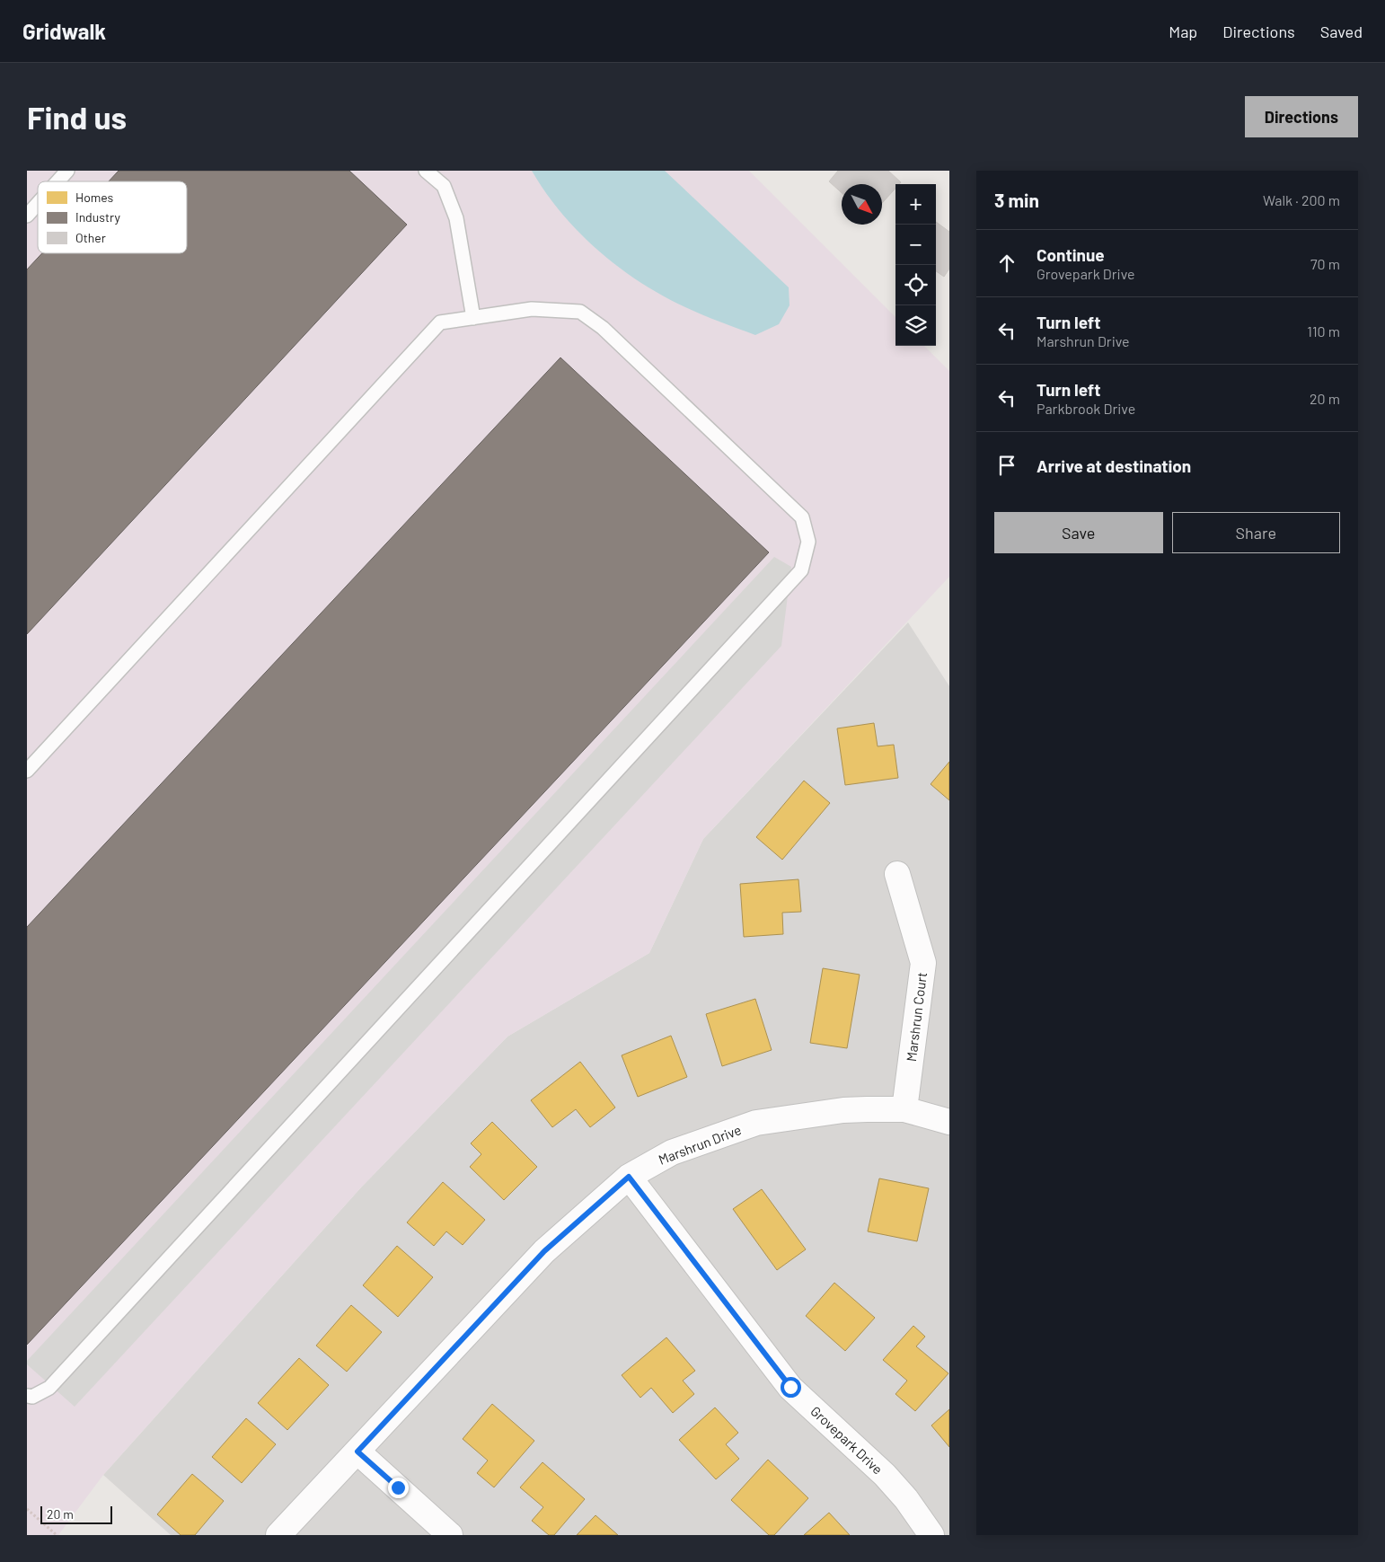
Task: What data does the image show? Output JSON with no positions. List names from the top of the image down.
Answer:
{
  "streets": {
    "street": ["Marshrun Court", "Marshrun Drive", "Grovepark Drive"]
  },
  "crossings": [
    ["Marshrun Court", "Marshrun Drive"],
    ["Marshrun Drive", "Grovepark Drive"]
  ],
  "legend": ["Homes", "Industry", "Other"],
  "scale_bar": "20 m",
  "north": "bottom right",
  "page": {
    "header": "Gridwalk",
    "nav": ["Map", "Directions", "Saved"],
    "buttons": [
      "Directions",
      ["Save", "Share"]
    ],
    "title": "Find us",
    "heading": ["3 min", "Walk · 200 m"],
    "map_buttons": ["+", "−"],
    "list": [
      ["Continue", "Grovepark Drive", "70 m"],
      ["Turn left", "Marshrun Drive", "110 m"],
      ["Turn left", "Parkbrook Drive", "20 m"],
      "Arrive at destination"
    ],
    "scale": "20 m"
  }
}
